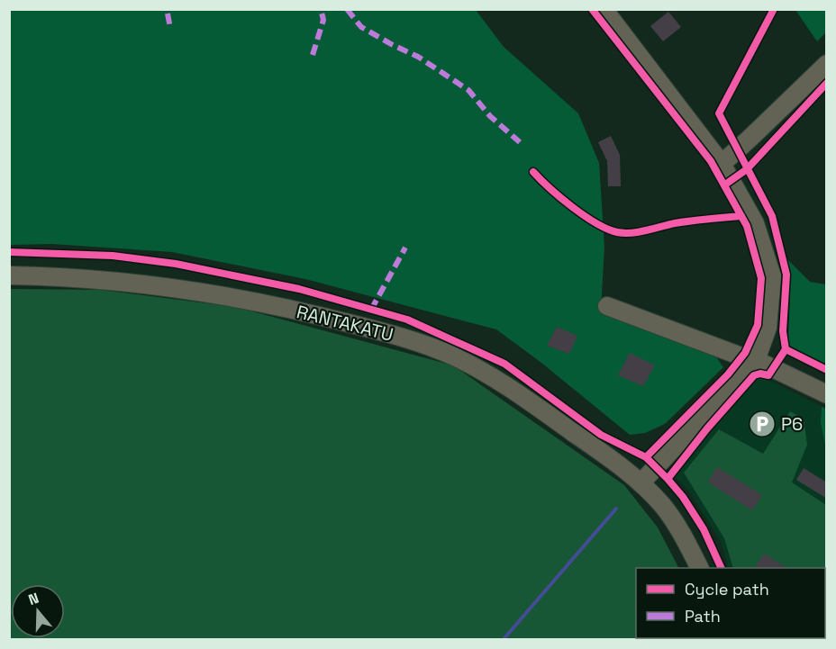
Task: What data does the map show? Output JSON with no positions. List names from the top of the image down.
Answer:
{
  "streets": {
    "street": ["RANTAKATU"]
  },
  "places": {
    "parking": ["P6"]
  },
  "legend": ["Cycle path", "Path"],
  "north": "top"
}
